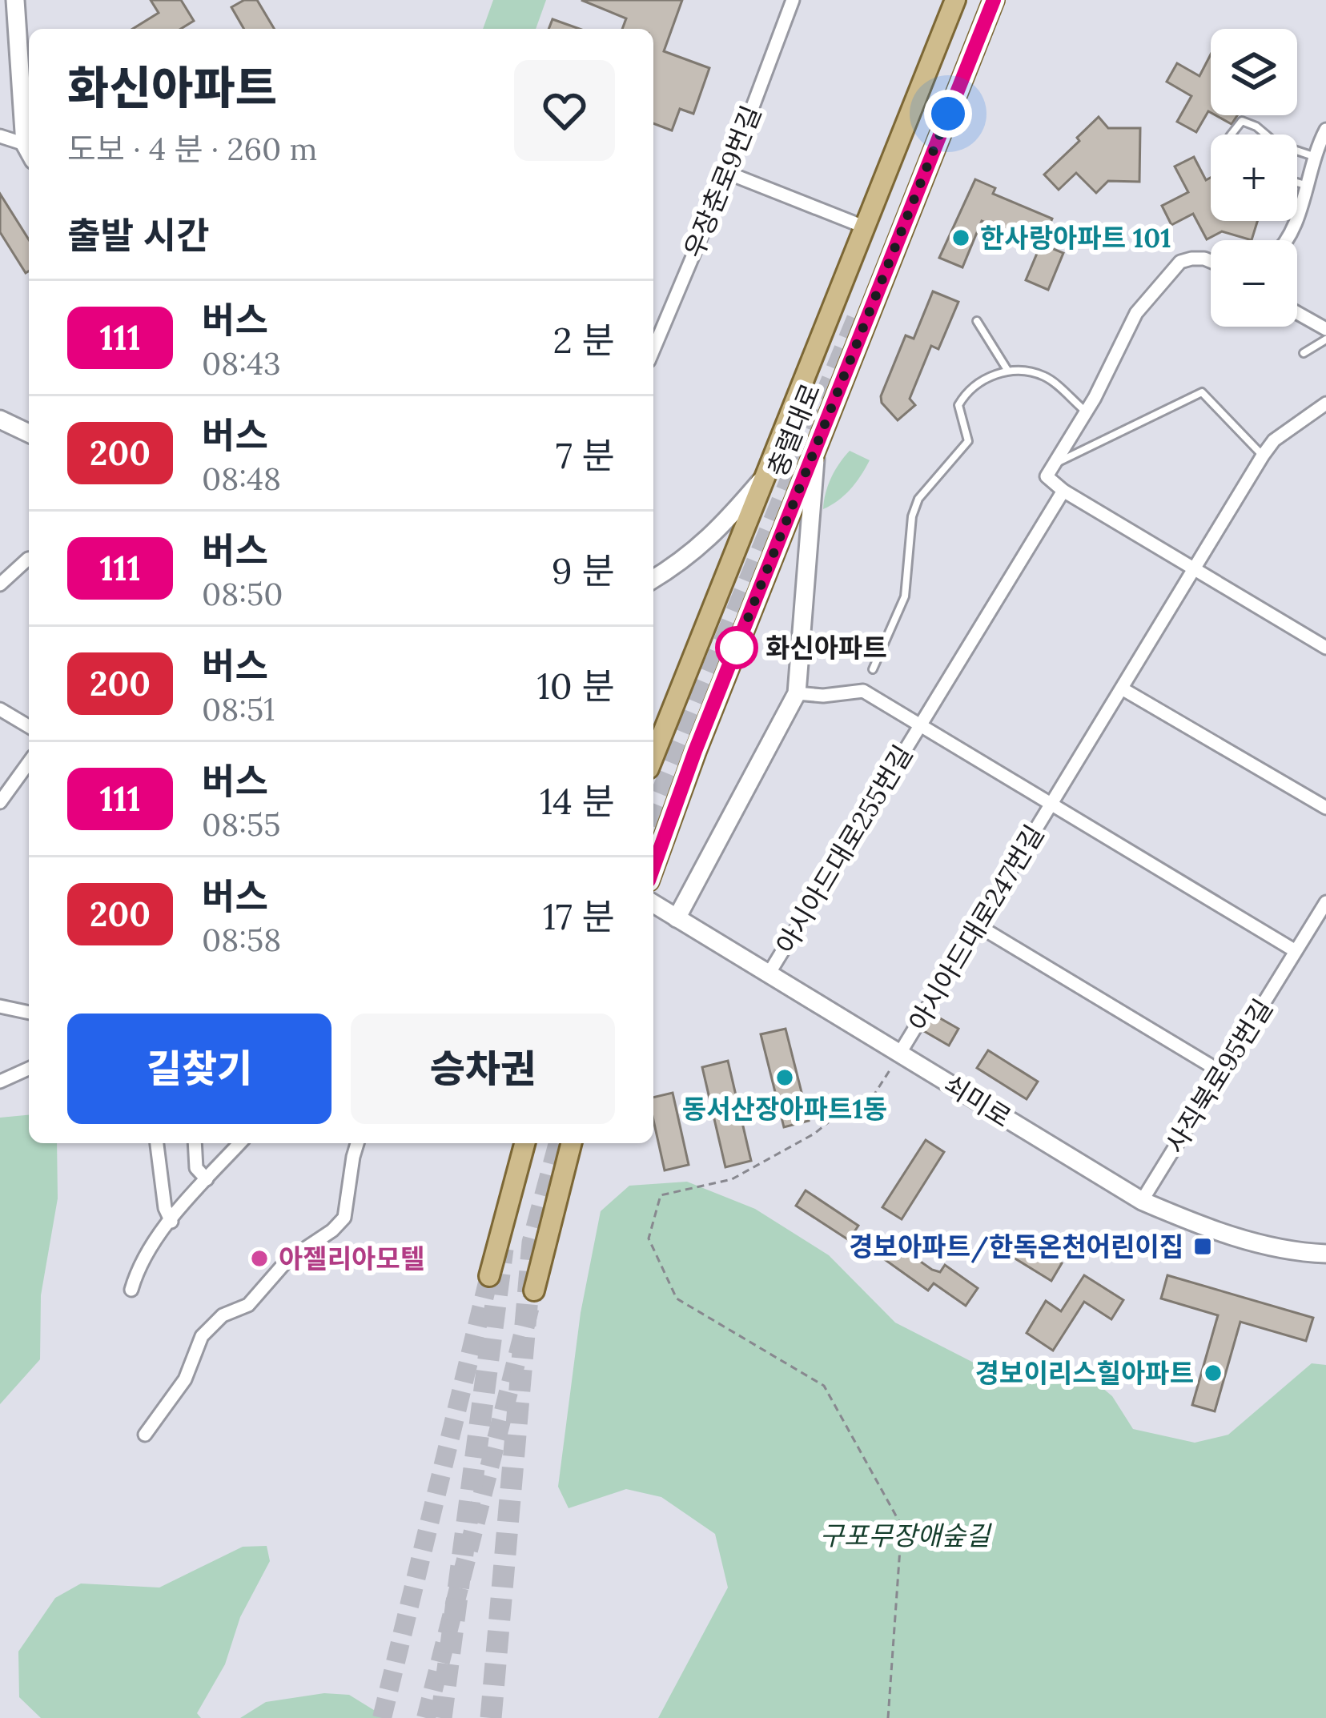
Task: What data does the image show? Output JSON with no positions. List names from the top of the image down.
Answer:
{
  "streets": {
    "main road": ["충렬대로", "쇠미로"],
    "street": [
      "우장춘로9번길",
      "아시아드대로255번길",
      "아시아드대로247번길",
      "사직북로95번길"
    ]
  },
  "crossings": [
    ["아시아드대로255번길", "아시아드대로247번길"],
    ["아시아드대로255번길", "쇠미로"],
    ["아시아드대로247번길", "쇠미로"],
    ["사직북로95번길", "쇠미로"]
  ],
  "parks": ["구포무장애숲길"],
  "places": {
    "other": [
      "한사랑아파트 101",
      "화신아파트",
      "동서산장아파트1동",
      "아젤리아모텔",
      "경보이리스힐아파트"
    ],
    "transit": ["경보아파트/한독온천어린이집"]
  },
  "lines": ["bus line 111"],
  "page": {
    "map_buttons": ["+", "−"],
    "heading": [
      ["화신아파트", "도보 · 4 분 · 260 m"],
      "출발 시간"
    ],
    "list": [
      {
        "mark": "111",
        "name": "버스",
        "note": "08:43",
        "value": "2 분"
      },
      {
        "mark": "200",
        "name": "버스",
        "note": "08:48",
        "value": "7 분"
      },
      {
        "mark": "111",
        "name": "버스",
        "note": "08:50",
        "value": "9 분"
      },
      {
        "mark": "200",
        "name": "버스",
        "note": "08:51",
        "value": "10 분"
      },
      {
        "mark": "111",
        "name": "버스",
        "note": "08:55",
        "value": "14 분"
      },
      {
        "mark": "200",
        "name": "버스",
        "note": "08:58",
        "value": "17 분"
      }
    ],
    "buttons": ["길찾기", "승차권"]
  }
}
